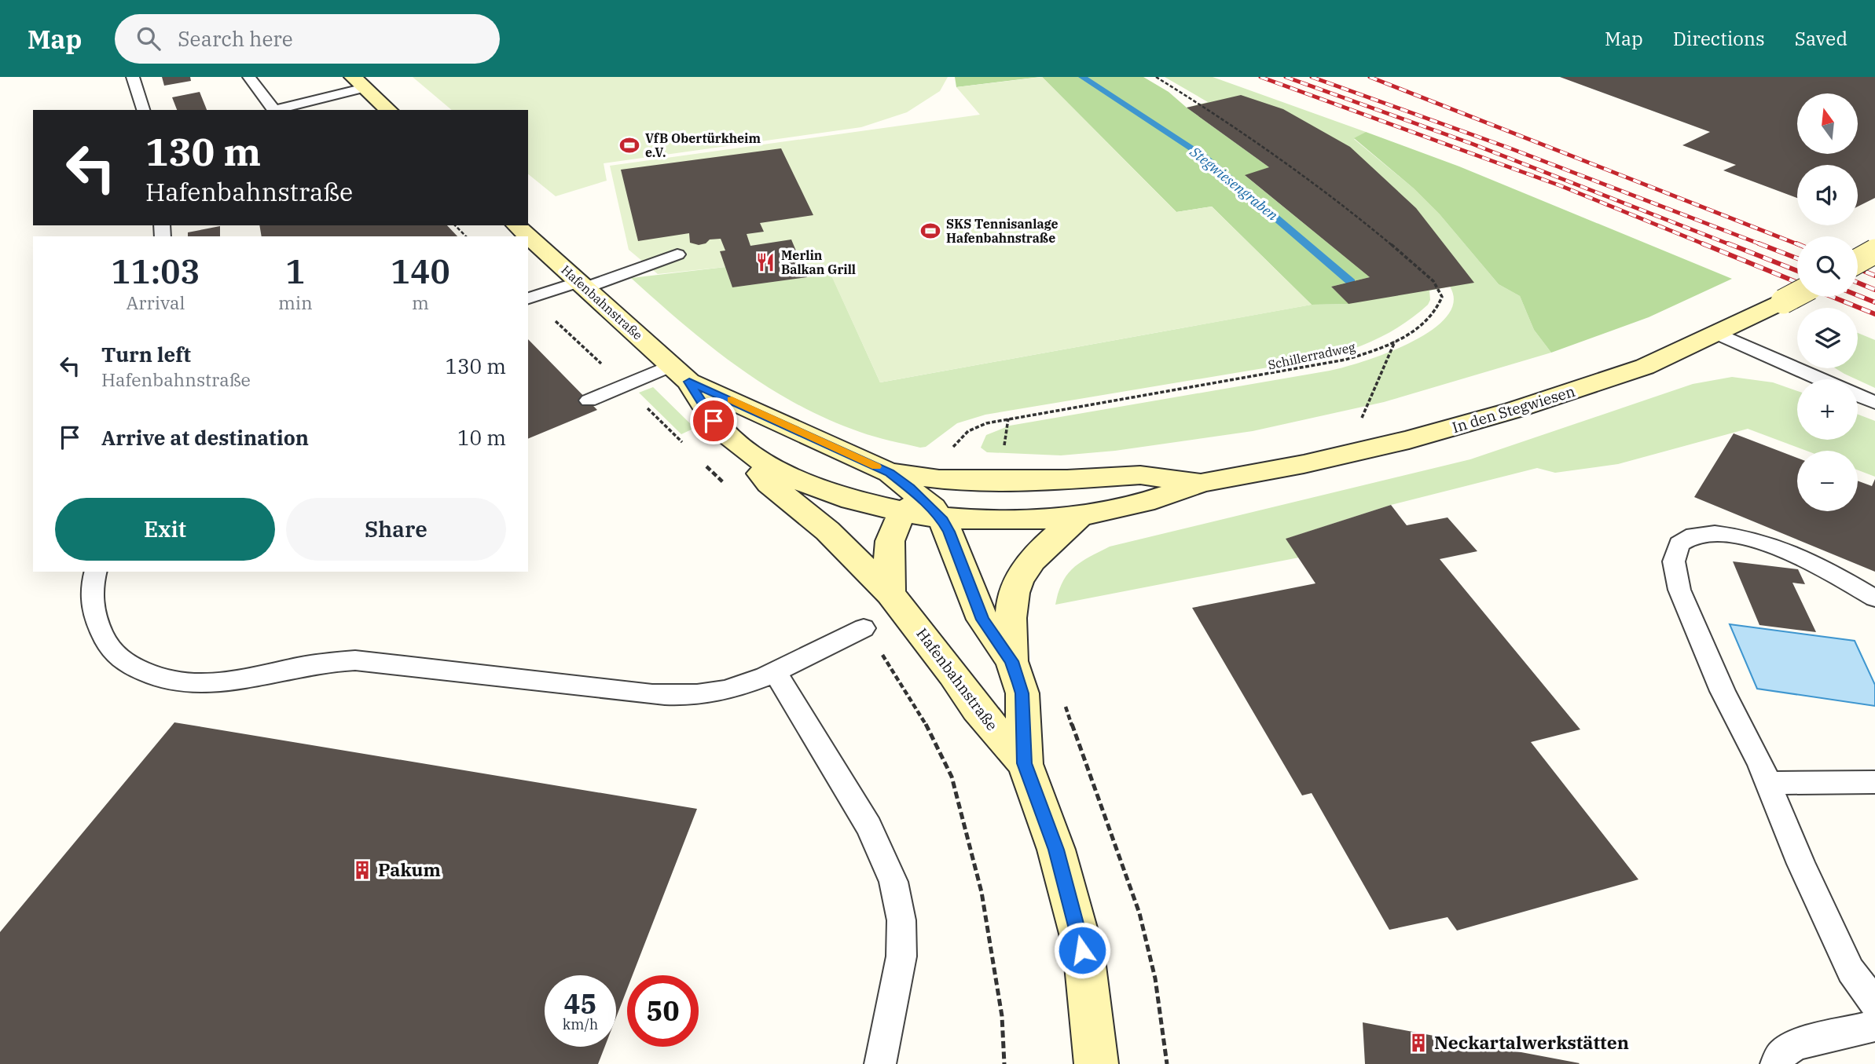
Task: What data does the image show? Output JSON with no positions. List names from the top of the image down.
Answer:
{
  "streets": {
    "main road": ["Hafenbahnstraße", "In den Stegwiesen"],
    "path": ["Schillerradweg"]
  },
  "crossings": [
    ["Hafenbahnstraße", "In den Stegwiesen"]
  ],
  "water": ["Stegwiesengraben"],
  "places": {
    "sports": ["VfB Obertürkheim e.V.", "SKS Tennisanlage Hafenbahnstraße"],
    "restaurant": ["Merlin Balkan Grill"],
    "building": ["Pakum", "Neckartalwerkstätten"]
  },
  "north": "top",
  "page": {
    "header": "Map",
    "search": "Search here",
    "nav": ["Map", "Directions", "Saved"],
    "map_buttons": ["+", "−"],
    "turn": ["130 m", "Hafenbahnstraße"],
    "eta": [
      "11:03",
      "Arrival",
      "1",
      "min",
      "140",
      "m"
    ],
    "list": [
      {
        "name": "Turn left",
        "note": "Hafenbahnstraße",
        "value": "130 m"
      },
      {
        "name": "Arrive at destination",
        "value": "10 m"
      }
    ],
    "buttons": ["Exit", "Share"],
    "speed": "45 km/h",
    "limit": "50"
  }
}
